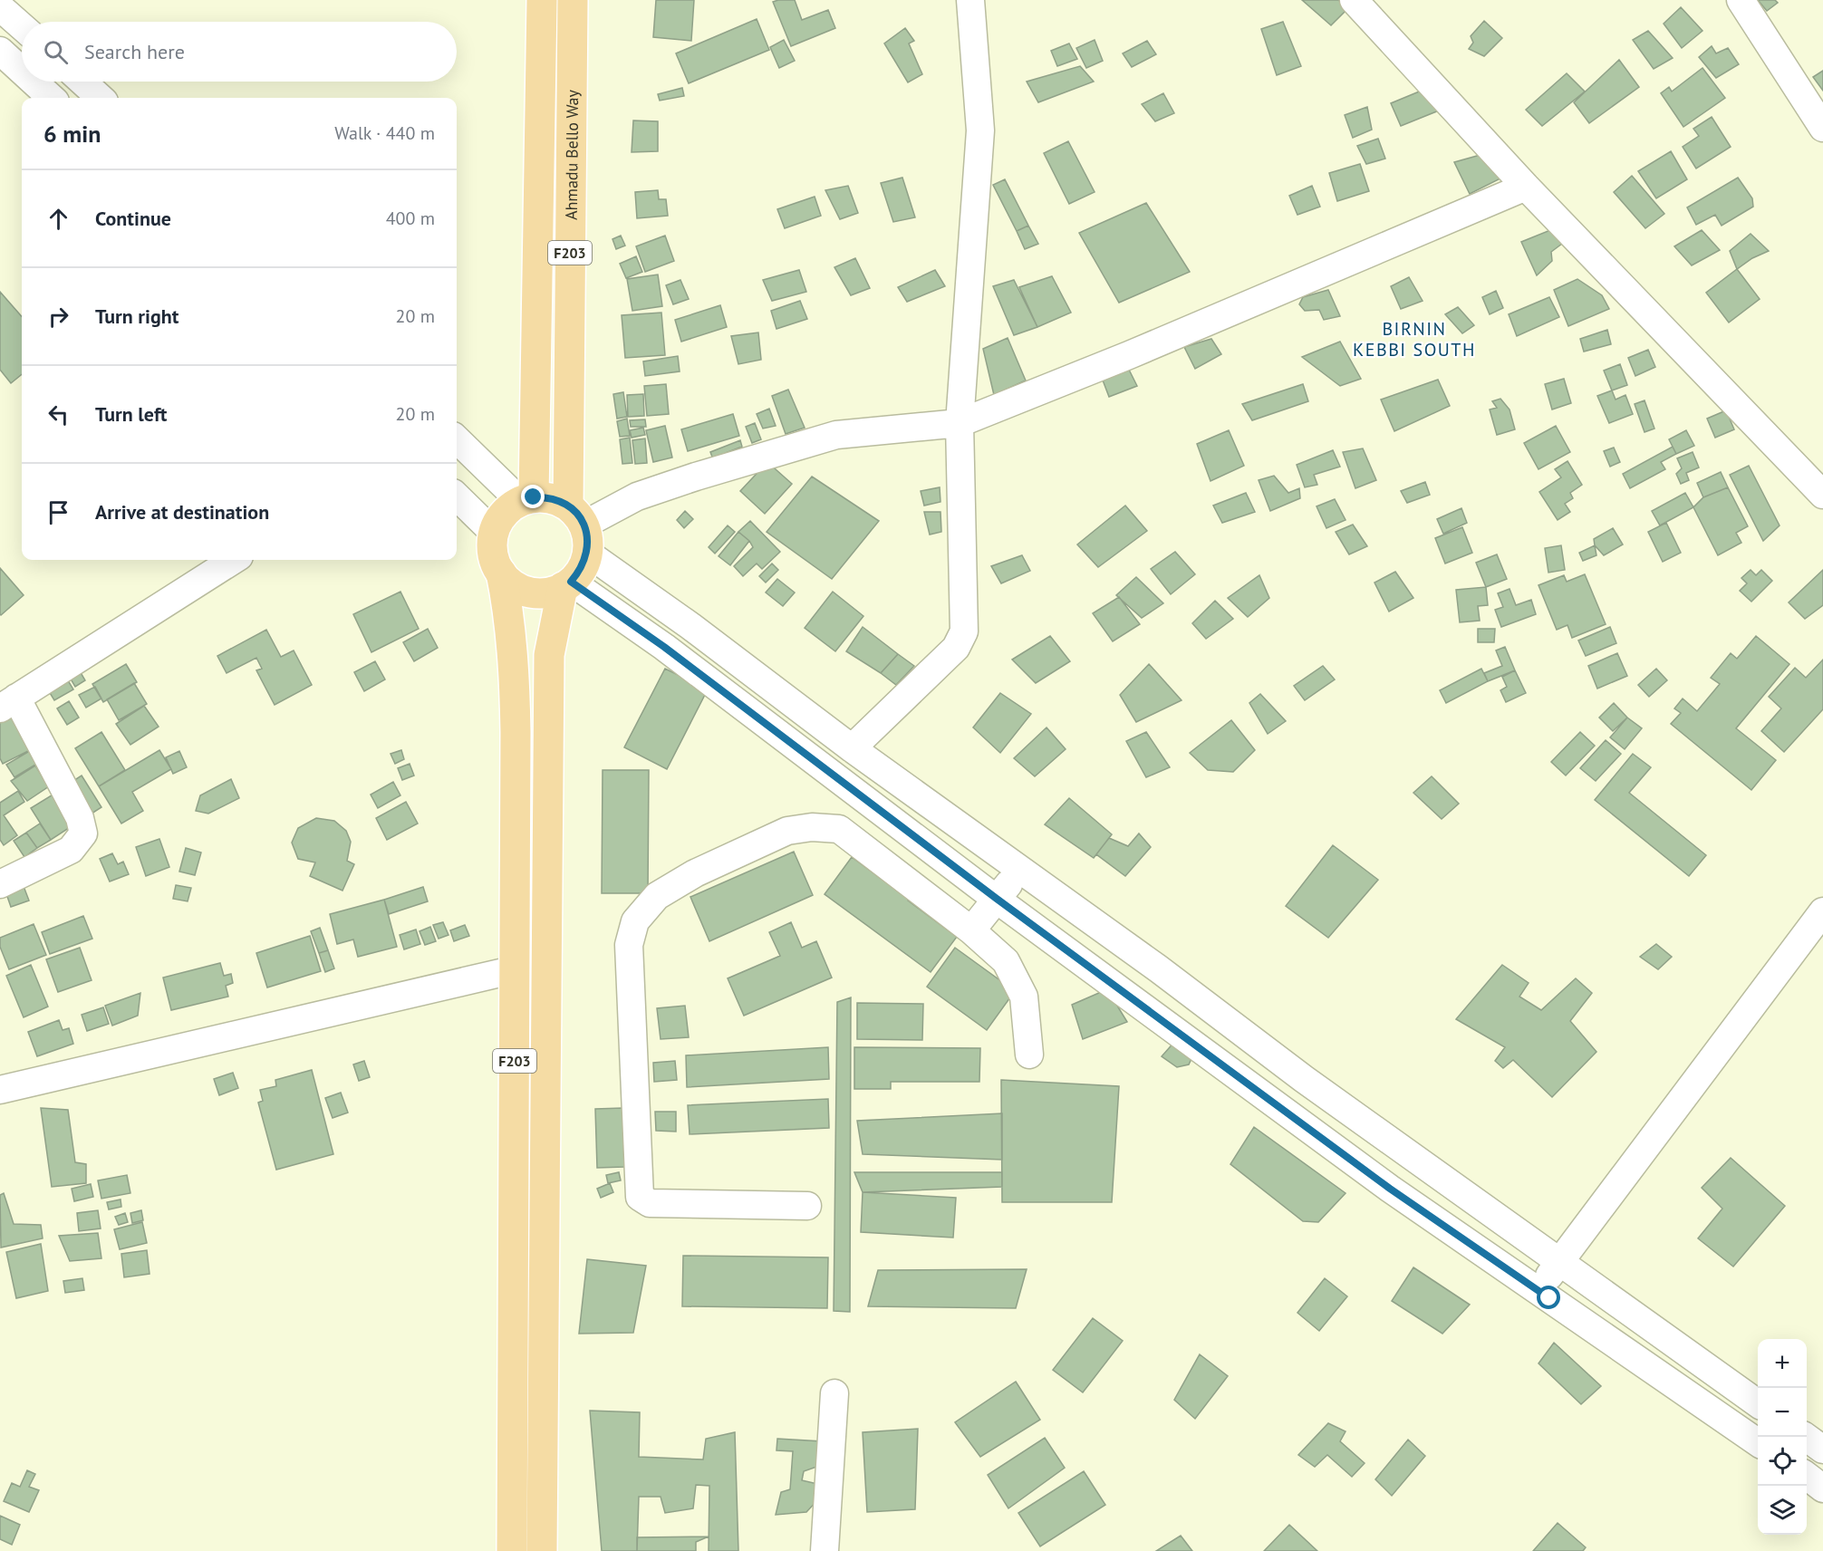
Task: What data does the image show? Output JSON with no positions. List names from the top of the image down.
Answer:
{
  "streets": {
    "main road": ["Ahmadu Bello Way", "F203"]
  },
  "crossings": [
    ["Ahmadu Bello Way", "F203"]
  ],
  "districts": ["BIRNIN KEBBI SOUTH"],
  "page": {
    "search": "Search here",
    "heading": ["6 min", "Walk · 440 m"],
    "list": [
      ["Continue", "400 m"],
      ["Turn right", "20 m"],
      ["Turn left", "20 m"],
      "Arrive at destination"
    ],
    "map_buttons": ["+", "−"]
  }
}
